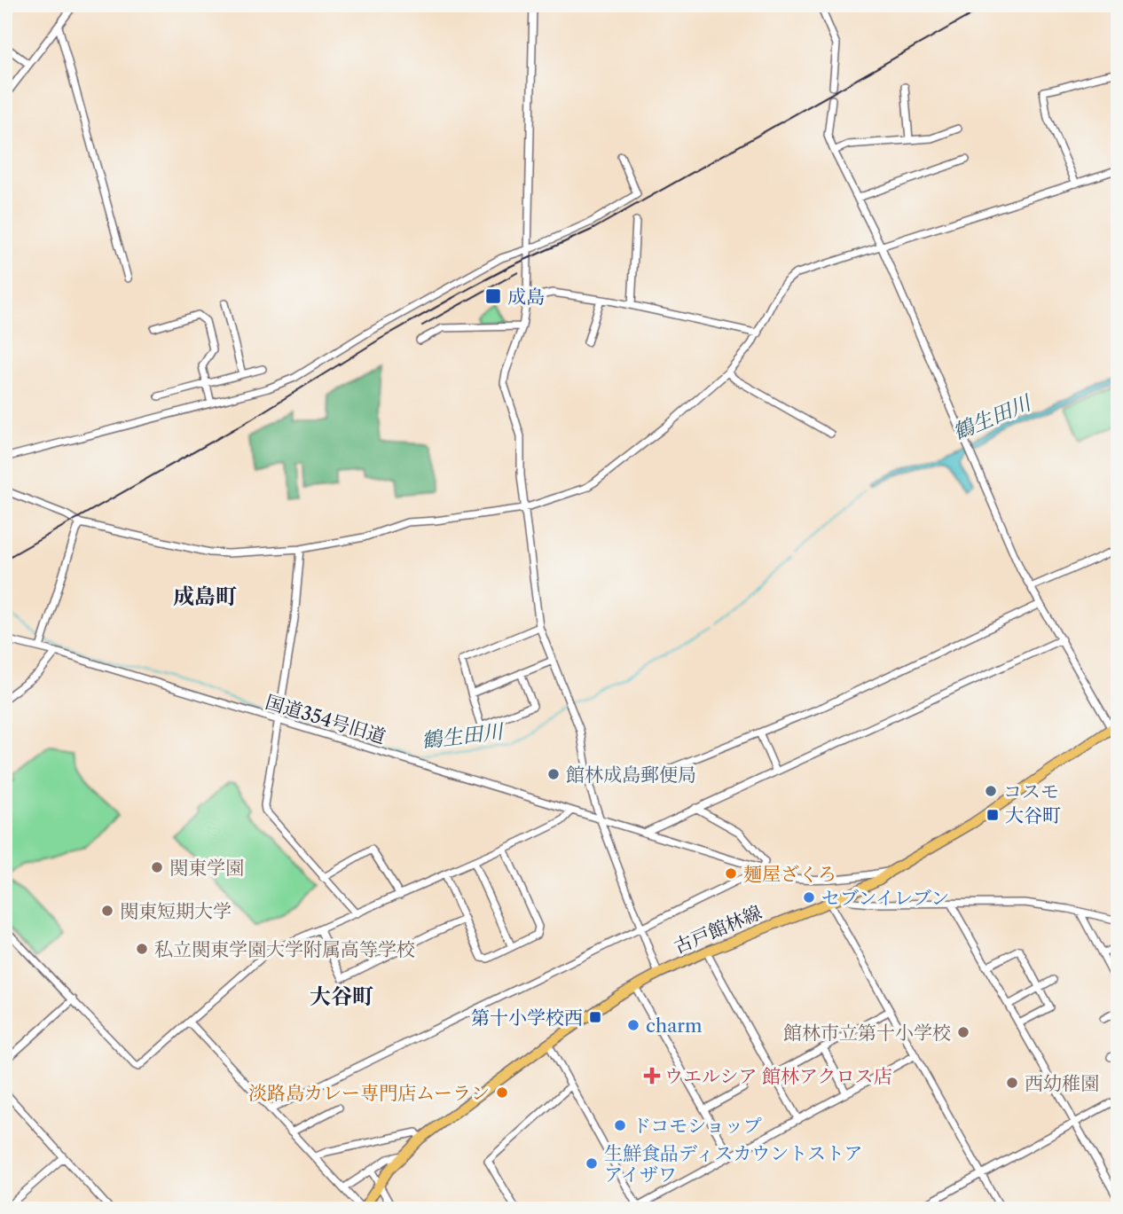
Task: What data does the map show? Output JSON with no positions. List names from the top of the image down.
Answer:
{
  "streets": {
    "main road": ["古戸館林線"],
    "street": ["国道354号旧道"]
  },
  "crossings": [
    ["国道354号旧道", "古戸館林線"]
  ],
  "districts": ["成島町", "大谷町"],
  "water": ["鶴生田川"],
  "places": {
    "transit": ["成島", "大谷町", "第十小学校西"],
    "other": [
      "館林成島郵便局",
      "コスモ",
      "関東学園",
      "麺屋ざくろ",
      "セブンイレブン",
      "関東短期大学",
      "私立関東学園大学附属高等学校",
      "charm",
      "館林市立第十小学校",
      "西幼稚園",
      "淡路島カレー専門店ムーラン",
      "ドコモショップ",
      "生鮮食品ディスカウントストア アイザワ"
    ],
    "health": ["ウエルシア 館林アクロス店"]
  }
}
